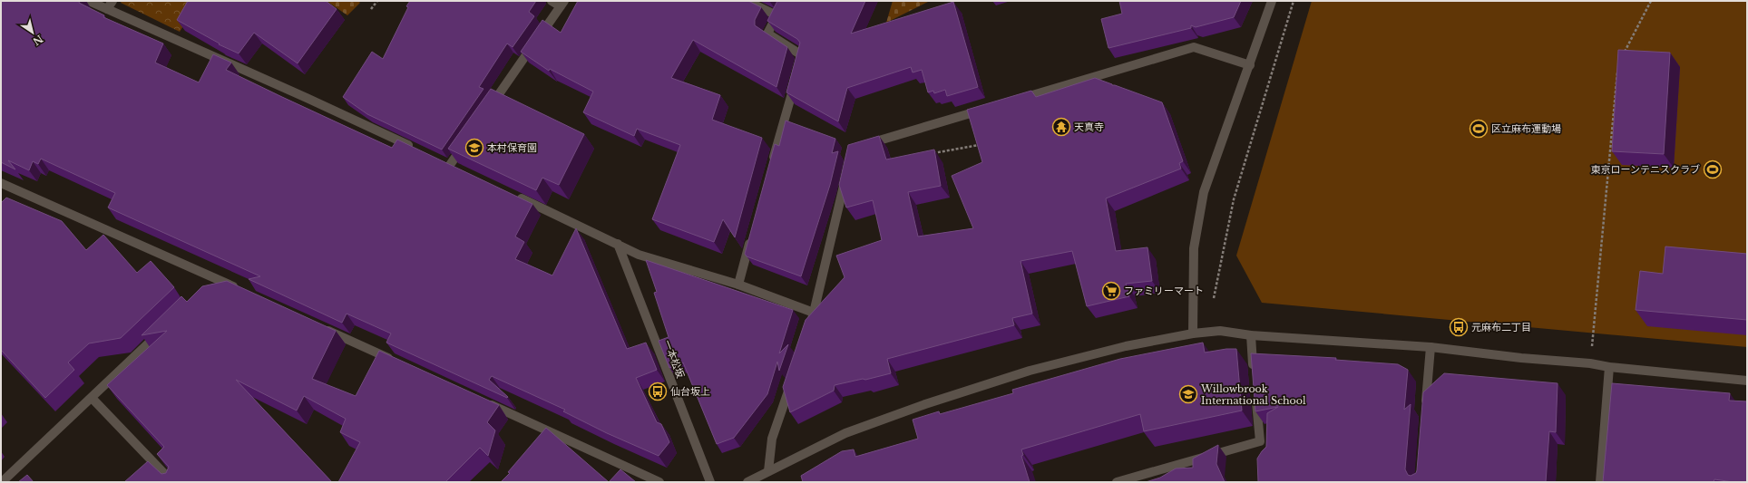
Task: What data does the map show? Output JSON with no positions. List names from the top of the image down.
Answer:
{
  "streets": {
    "street": ["一本松坂"]
  },
  "places": {
    "temple": ["天真寺"],
    "sports": ["区立麻布運動場", "東京ローンテニスクラブ"],
    "school or university": ["本村保育園", "Willowbrook International School"],
    "supermarket": ["ファミリーマート"],
    "bus stop": ["元麻布二丁目", "仙台坂上"]
  },
  "north": "bottom right"
}
